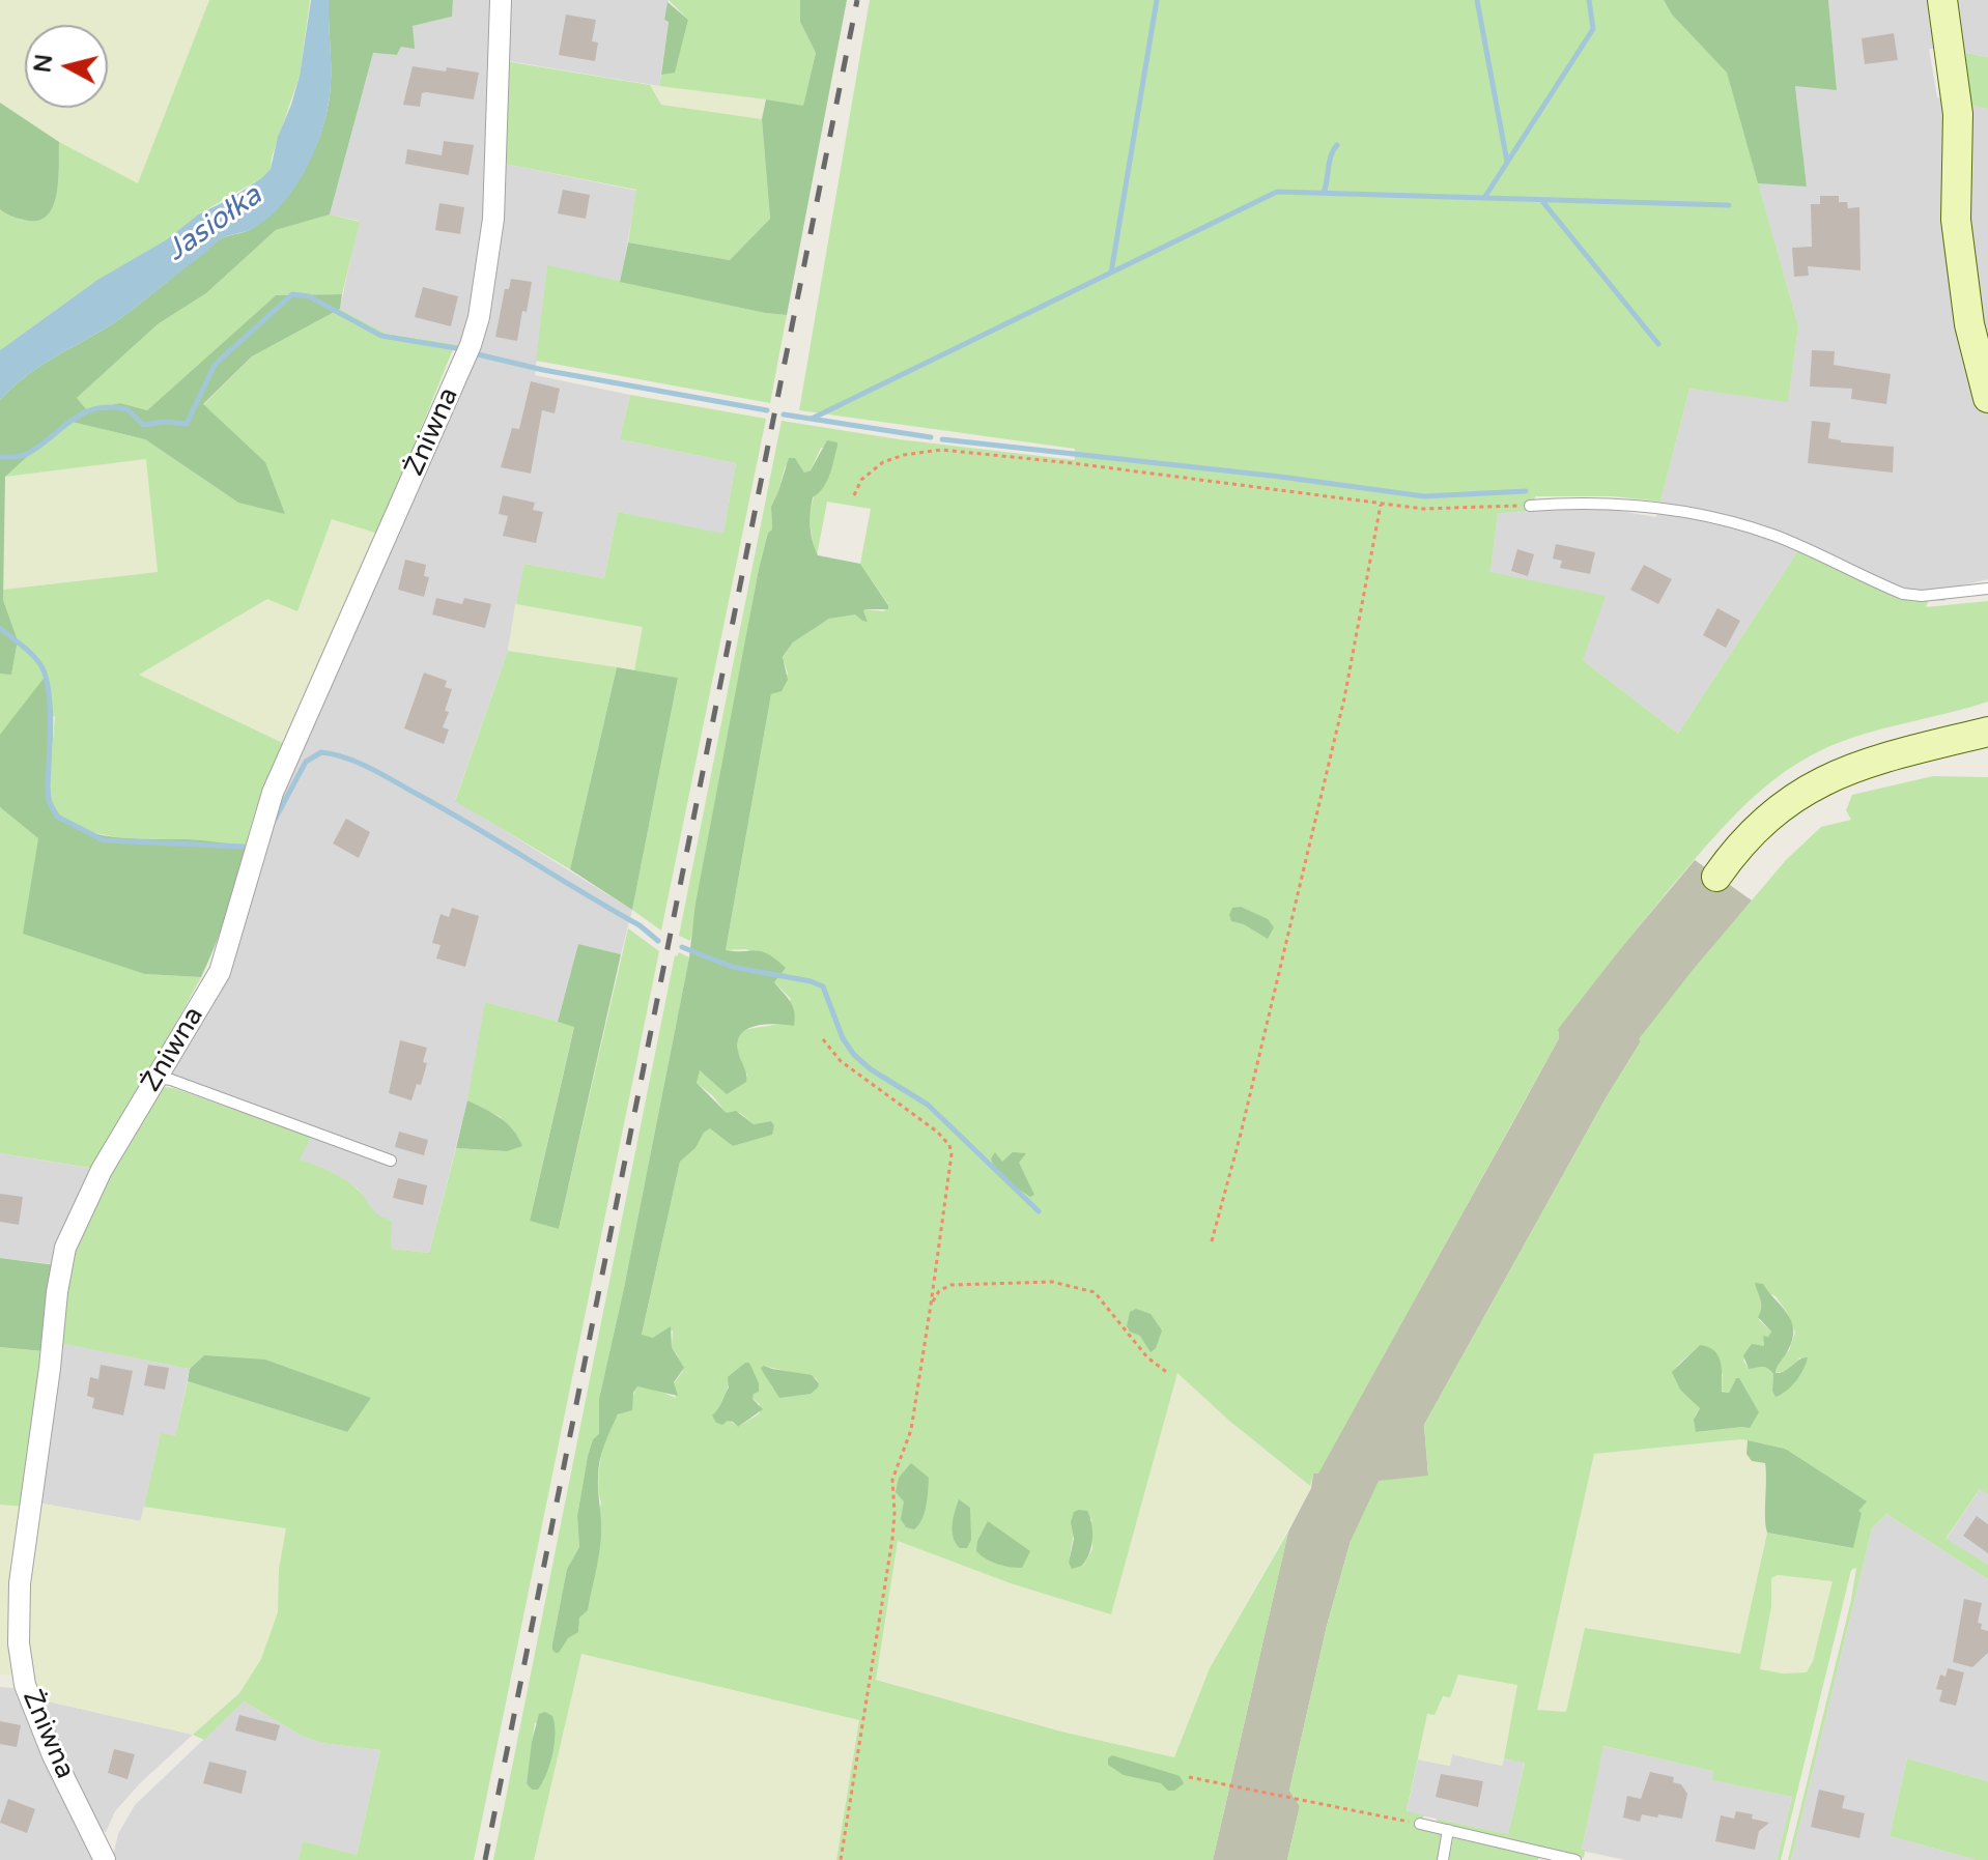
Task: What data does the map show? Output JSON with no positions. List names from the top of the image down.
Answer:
{
  "streets": {
    "street": ["Żniwna"]
  },
  "water": ["Jasiołka"],
  "north": "left"
}
